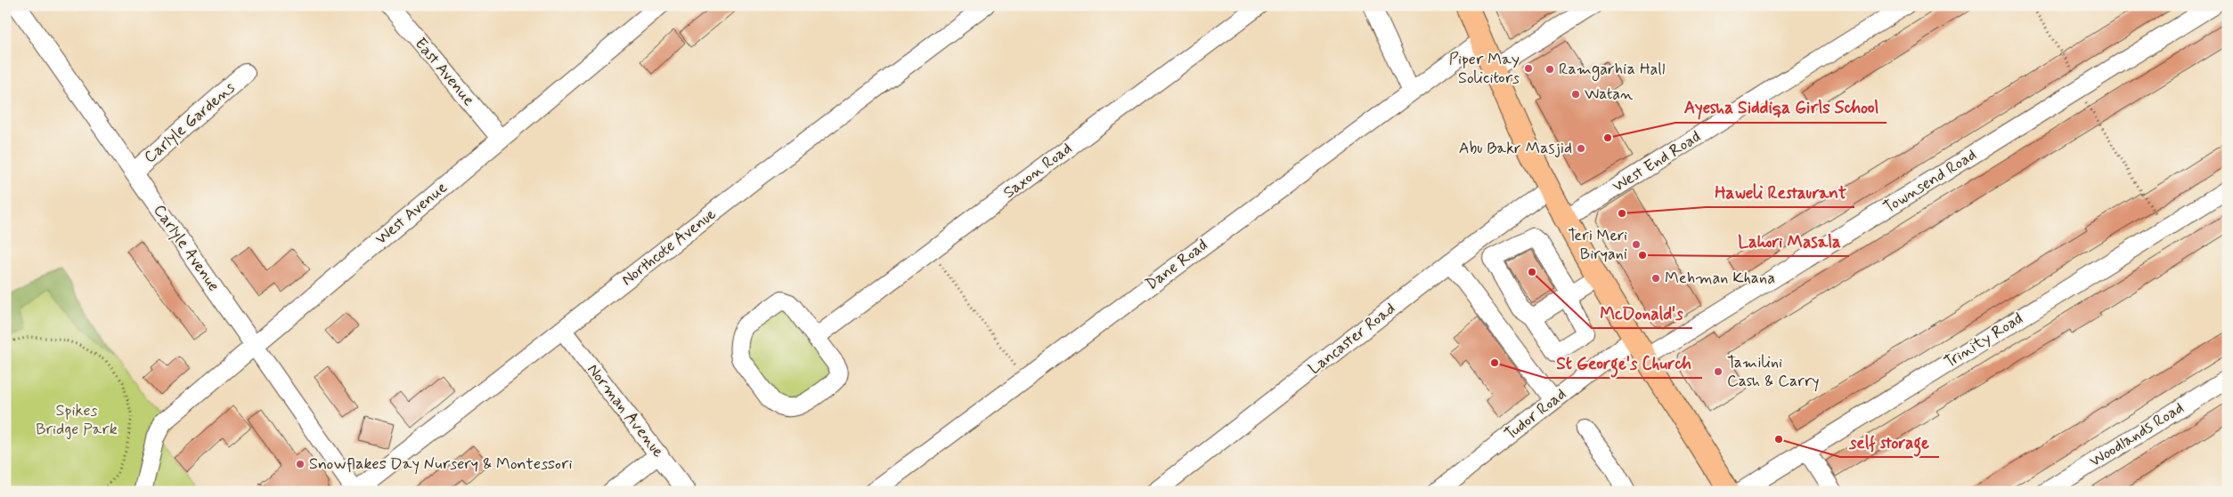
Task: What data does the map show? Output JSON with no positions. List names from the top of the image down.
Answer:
{
  "streets": {
    "street": [
      "East Avenue",
      "Carlyle Gardens",
      "West End Road",
      "Saxon Road",
      "Townsend Road",
      "West Avenue",
      "Northcote Avenue",
      "Carlyle Avenue",
      "Dane Road",
      "Lancaster Road",
      "Trinity Road",
      "Norman Avenue",
      "Tudor Road",
      "Woodlands Road"
    ]
  },
  "crossings": [
    ["East Avenue", "West Avenue"],
    ["Carlyle Gardens", "Carlyle Avenue"],
    ["West Avenue", "Carlyle Avenue"],
    ["Northcote Avenue", "Carlyle Avenue"],
    ["Northcote Avenue", "Norman Avenue"]
  ],
  "parks": ["Spikes Bridge Park"],
  "places": [
    "Piper May Solicitors",
    "Ramgarhia Hall",
    "Watan",
    "Ayesha Siddiqa Girls School",
    "Abu Bakr Masjid",
    "Haweli Restaurant",
    "Teri Meri Biryani",
    "Lahori Masala",
    "McDonald's",
    "Mehman Khana",
    "St George's Church",
    "Tamilini Cash & Carry",
    "self storage",
    "Snowflakes Day Nursery & Montessori"
  ]
}
